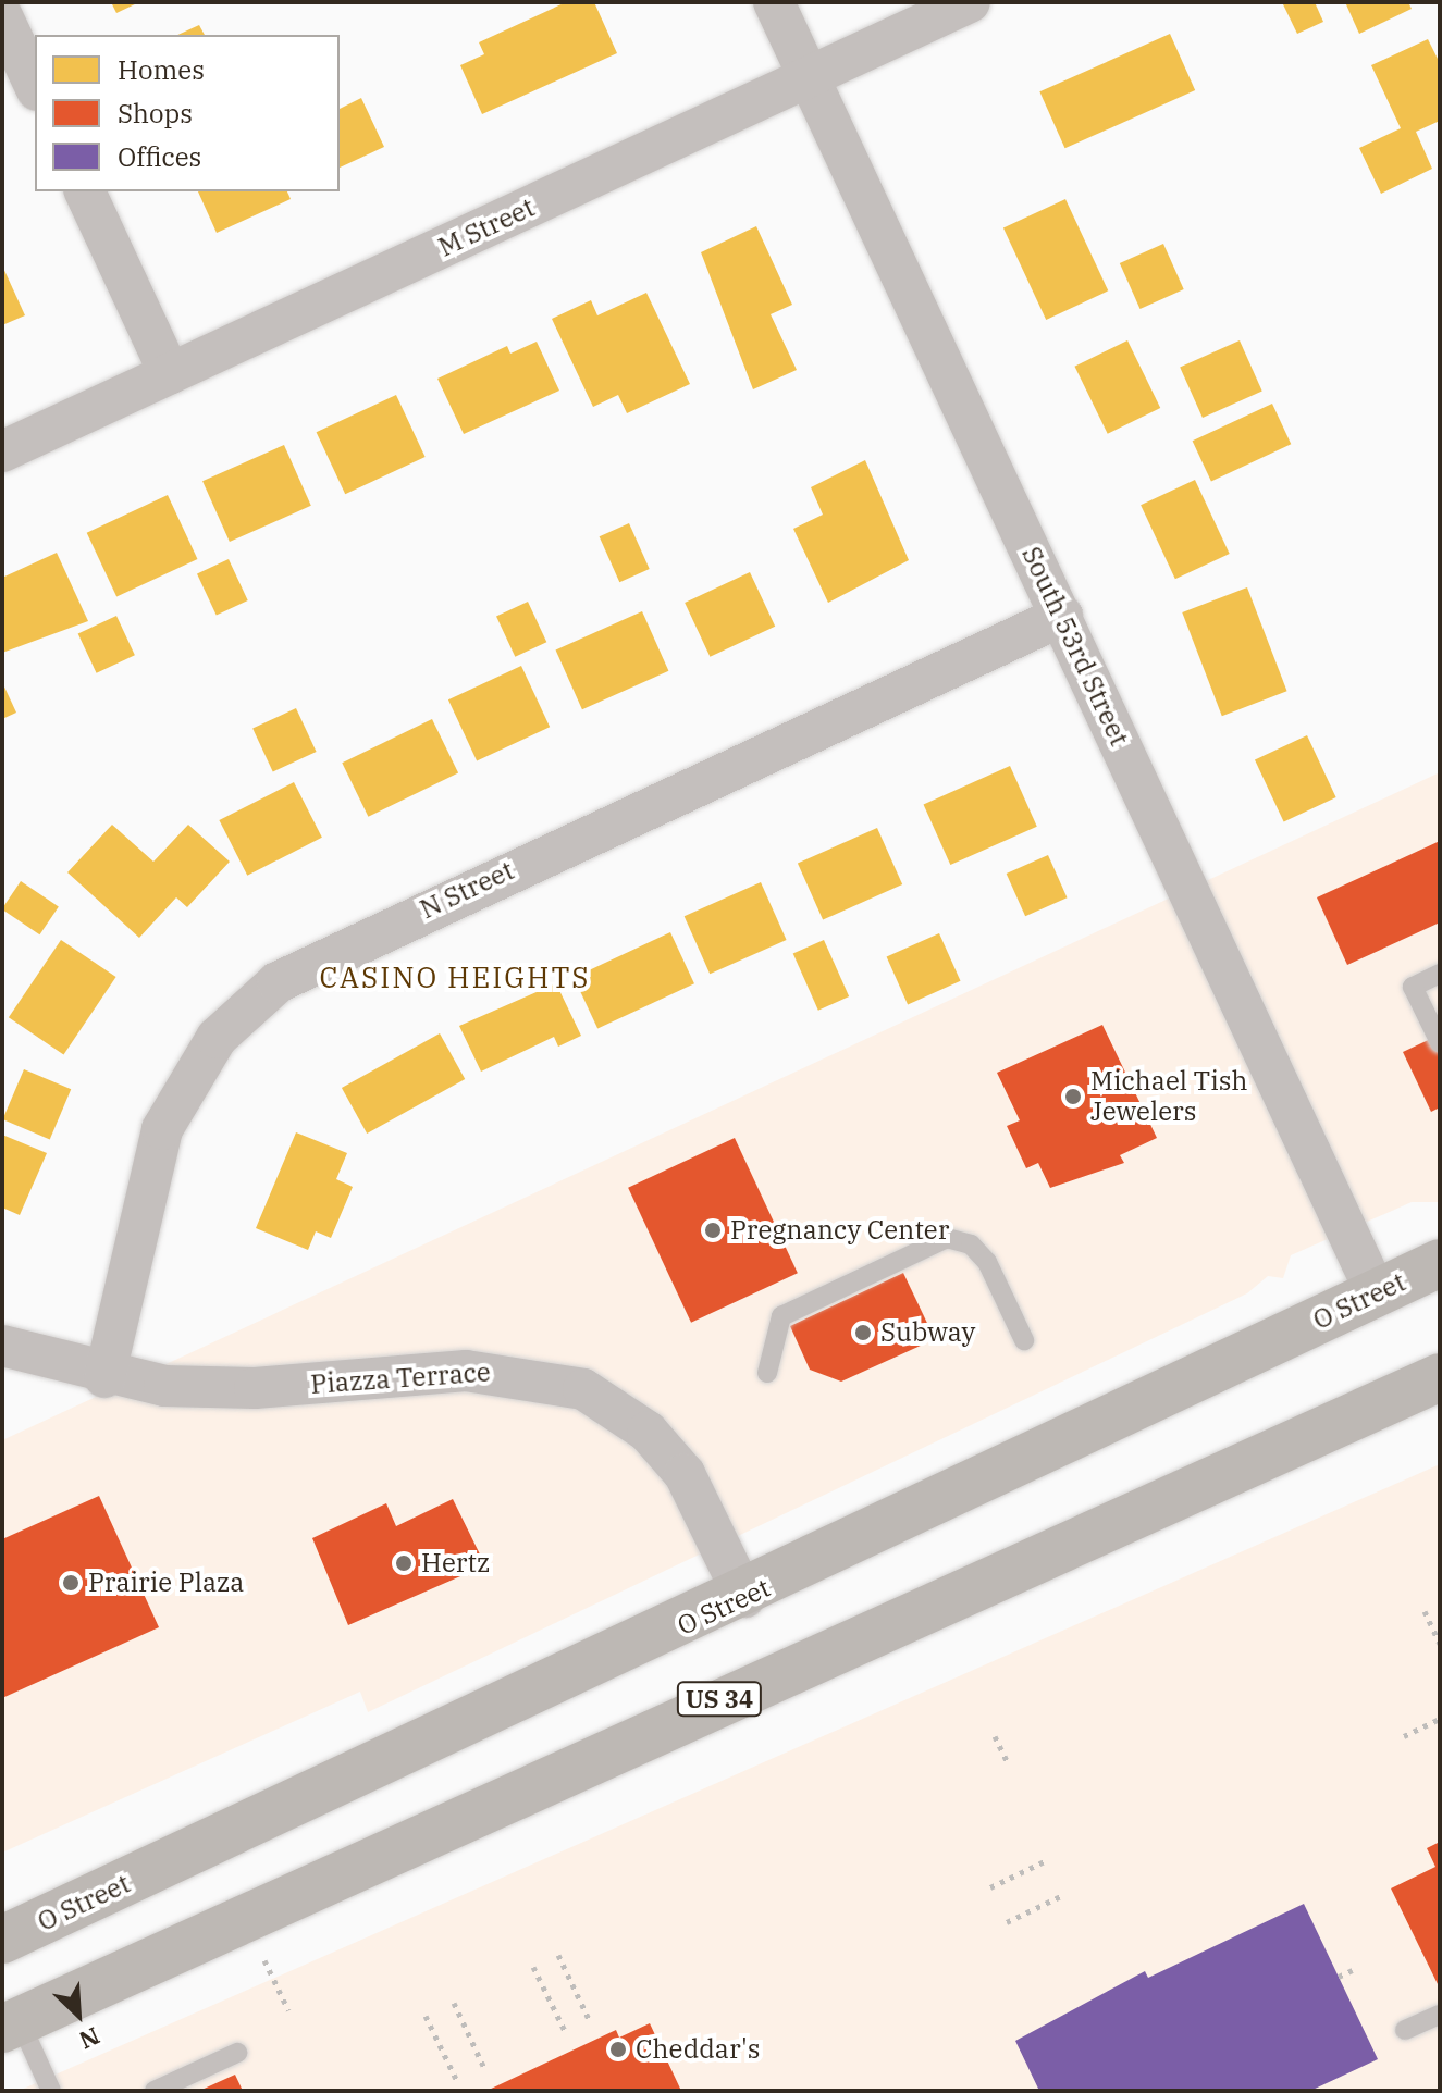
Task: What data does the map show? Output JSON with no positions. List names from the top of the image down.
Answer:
{
  "streets": {
    "main road": ["O Street", "US 34"],
    "street": [
      "M Street",
      "South 53rd Street",
      "N Street",
      "Piazza Terrace"
    ]
  },
  "crossings": [
    ["M Street", "South 53rd Street"],
    ["South 53rd Street", "N Street"],
    ["South 53rd Street", "O Street"],
    ["N Street", "Piazza Terrace"],
    ["O Street", "Piazza Terrace"]
  ],
  "districts": ["CASINO HEIGHTS"],
  "places": [
    "Michael Tish Jewelers",
    "Pregnancy Center",
    "Subway",
    "Hertz",
    "Prairie Plaza",
    "Cheddar's"
  ],
  "legend": ["Homes", "Shops", "Offices"],
  "north": "bottom right"
}
